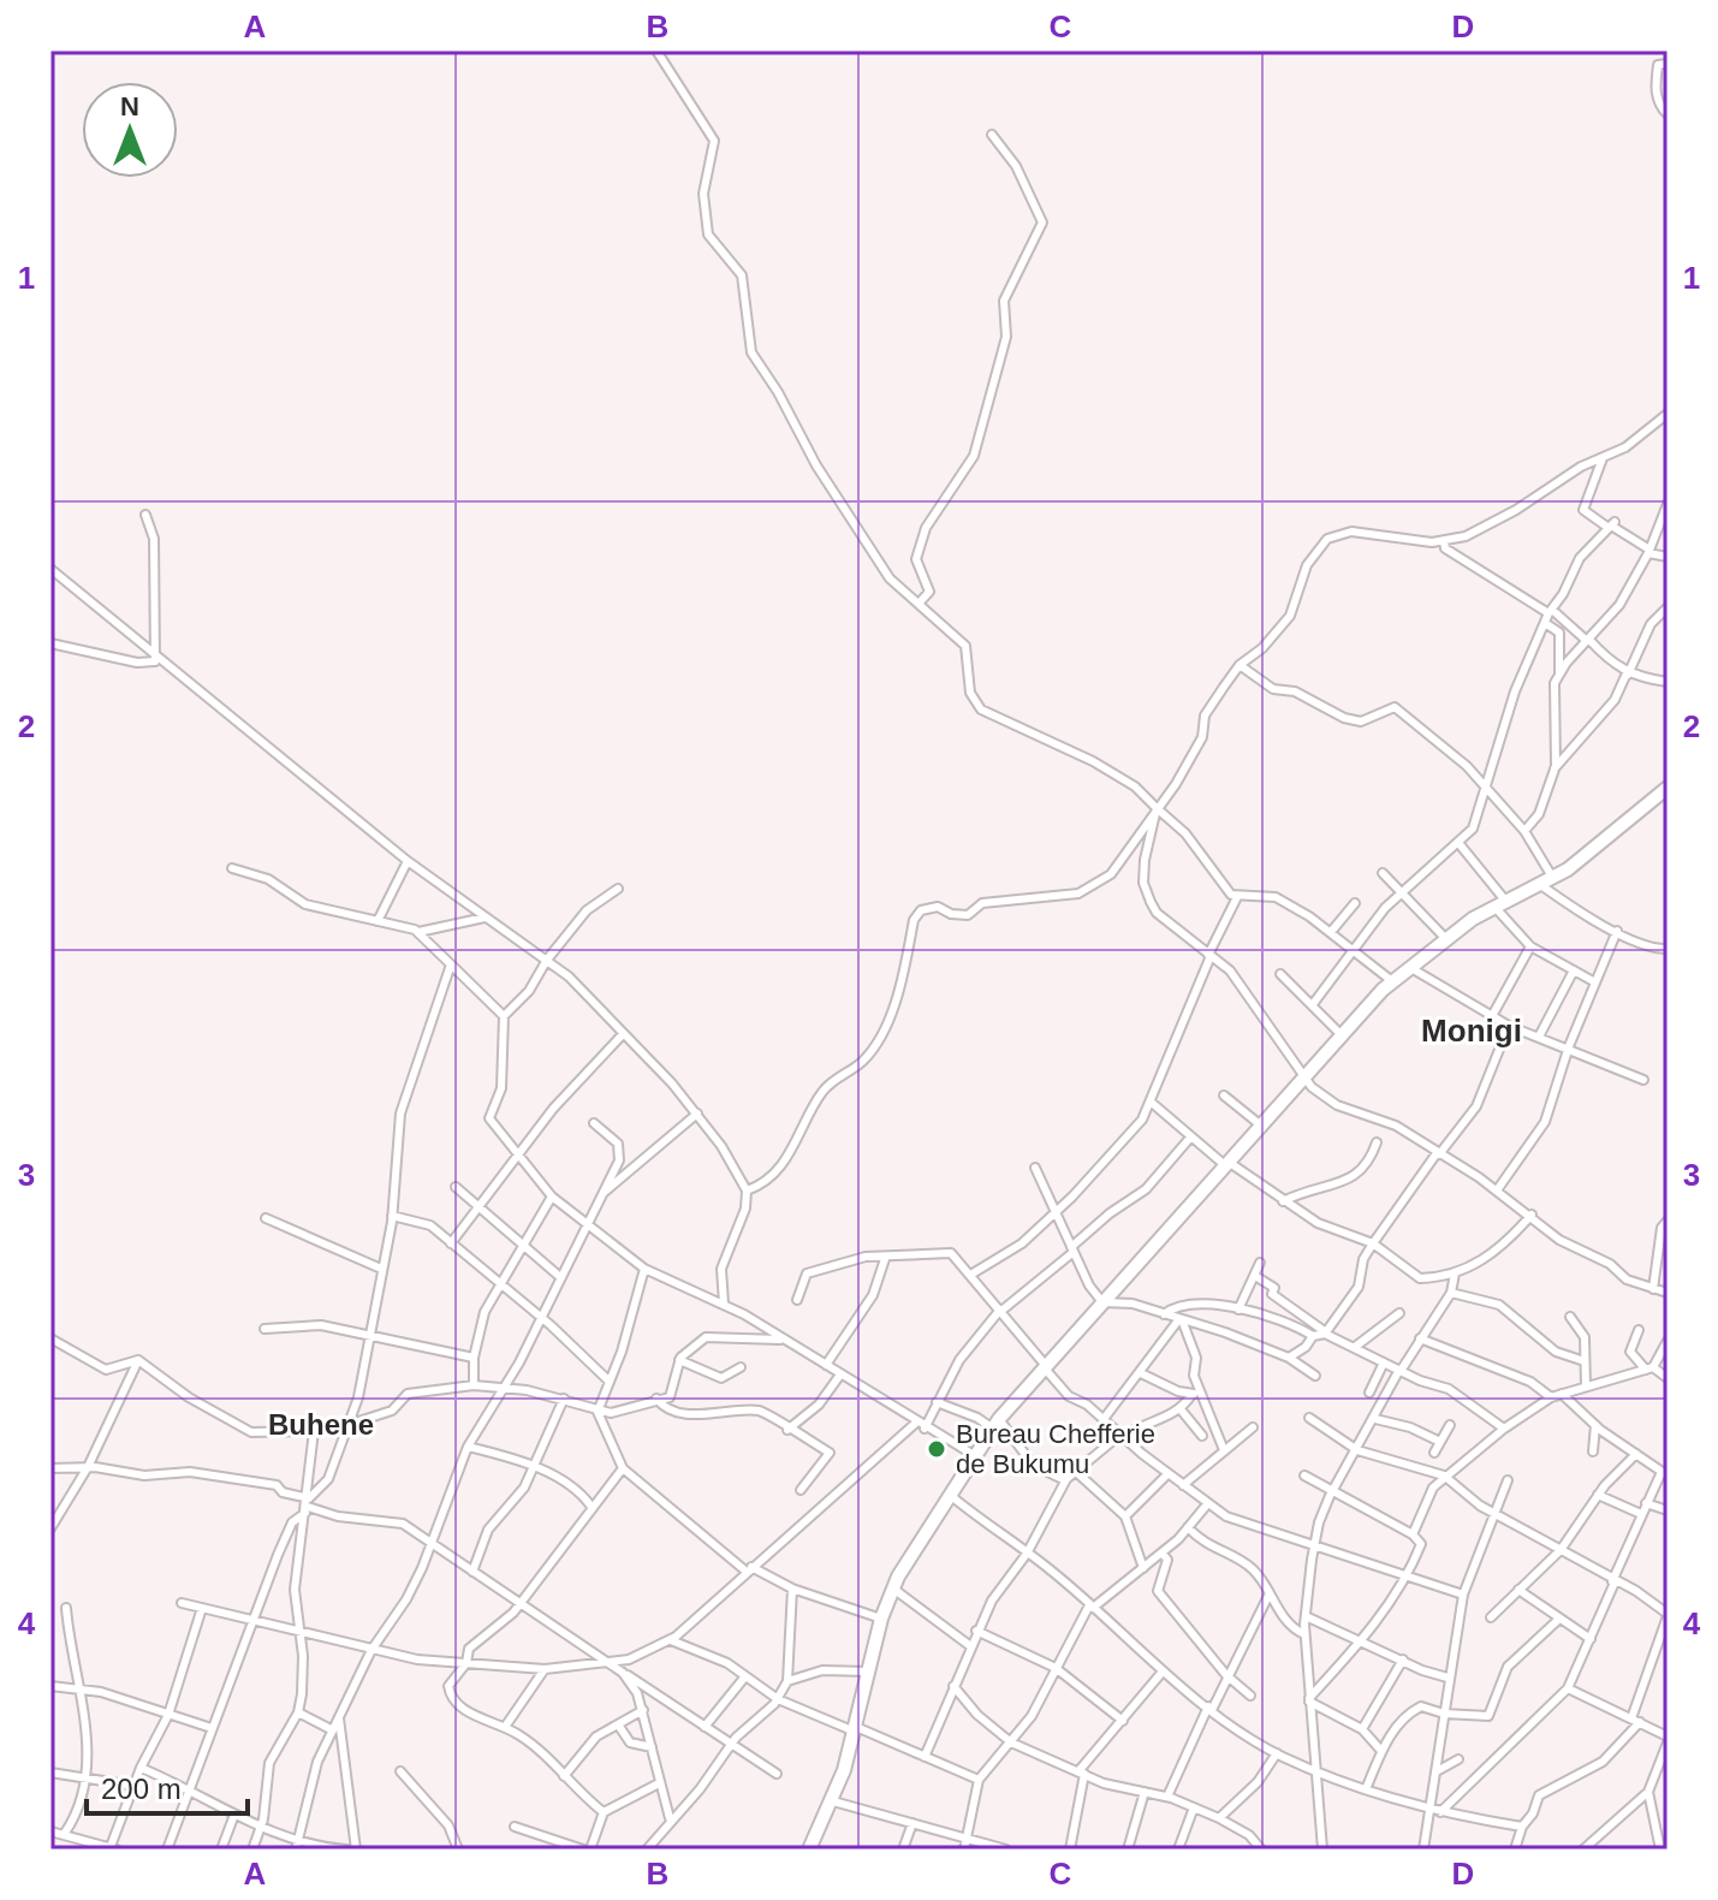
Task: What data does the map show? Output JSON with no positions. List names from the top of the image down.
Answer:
{
  "districts": ["Monigi", "Buhene"],
  "places": ["Bureau Chefferie de Bukumu"],
  "scale_bar": "200 m",
  "north": "top",
  "grid": {
    "columns": [
      "A",
      "B",
      "C",
      "D"
    ],
    "rows": [
      "1",
      "2",
      "3",
      "4"
    ]
  }
}
